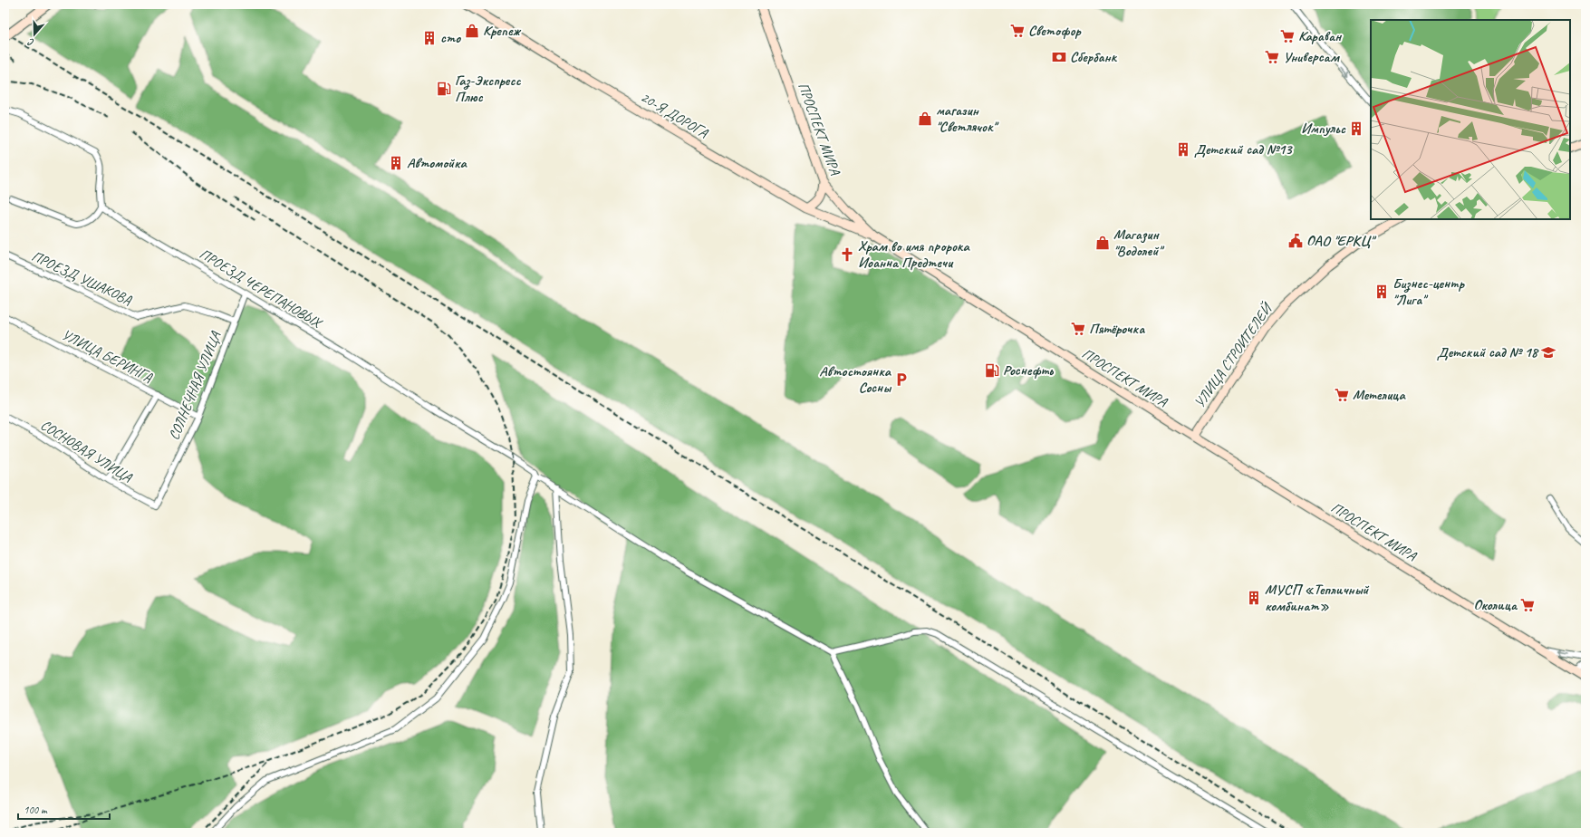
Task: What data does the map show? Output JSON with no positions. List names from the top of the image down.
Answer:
{
  "streets": {
    "main road": ["20-Я ДОРОГА", "ПРОСПЕКТ МИРА", "УЛИЦА СТРОИТЕЛЕЙ"],
    "street": [
      "ПРОЕЗД УШАКОВА",
      "ПРОЕЗД ЧЕРЕПАНОВЫХ",
      "УЛИЦА БЕРИНГА",
      "СОЛНЕЧНАЯ УЛИЦА",
      "СОСНОВАЯ УЛИЦА"
    ]
  },
  "crossings": [
    ["20-Я ДОРОГА", "ПРОСПЕКТ МИРА"],
    ["ПРОСПЕКТ МИРА", "УЛИЦА СТРОИТЕЛЕЙ"],
    ["ПРОЕЗД УШАКОВА", "СОЛНЕЧНАЯ УЛИЦА"],
    ["ПРОЕЗД ЧЕРЕПАНОВЫХ", "СОЛНЕЧНАЯ УЛИЦА"],
    ["УЛИЦА БЕРИНГА", "СОЛНЕЧНАЯ УЛИЦА"],
    ["СОЛНЕЧНАЯ УЛИЦА", "СОСНОВАЯ УЛИЦА"]
  ],
  "places": {
    "shop": ["Крепеж", "магазин \"Светлячок\"", "Магазин \"Водолей\""],
    "supermarket": [
      "Светофор",
      "Караван",
      "Универсам",
      "Пятёрочка",
      "Метелица",
      "Околица"
    ],
    "building": [
      "сто",
      "Импульс",
      "Детский сад №13",
      "Автомойка",
      "Бизнес-центр \"Лига\"",
      "МУСП «Тепличный комбинат»"
    ],
    "bank": ["Сбербанк"],
    "fuel station": ["Газ-Экспресс Плюс", "Роснефть"],
    "public building": ["ОАО \"ЕРКЦ\""],
    "church": ["Храм во имя пророка Иоанна Предтечи"],
    "school or university": ["Детский сад № 18"],
    "parking": ["Автостоянка Сосны"]
  },
  "scale_bar": "100 m",
  "north": "bottom"
}
